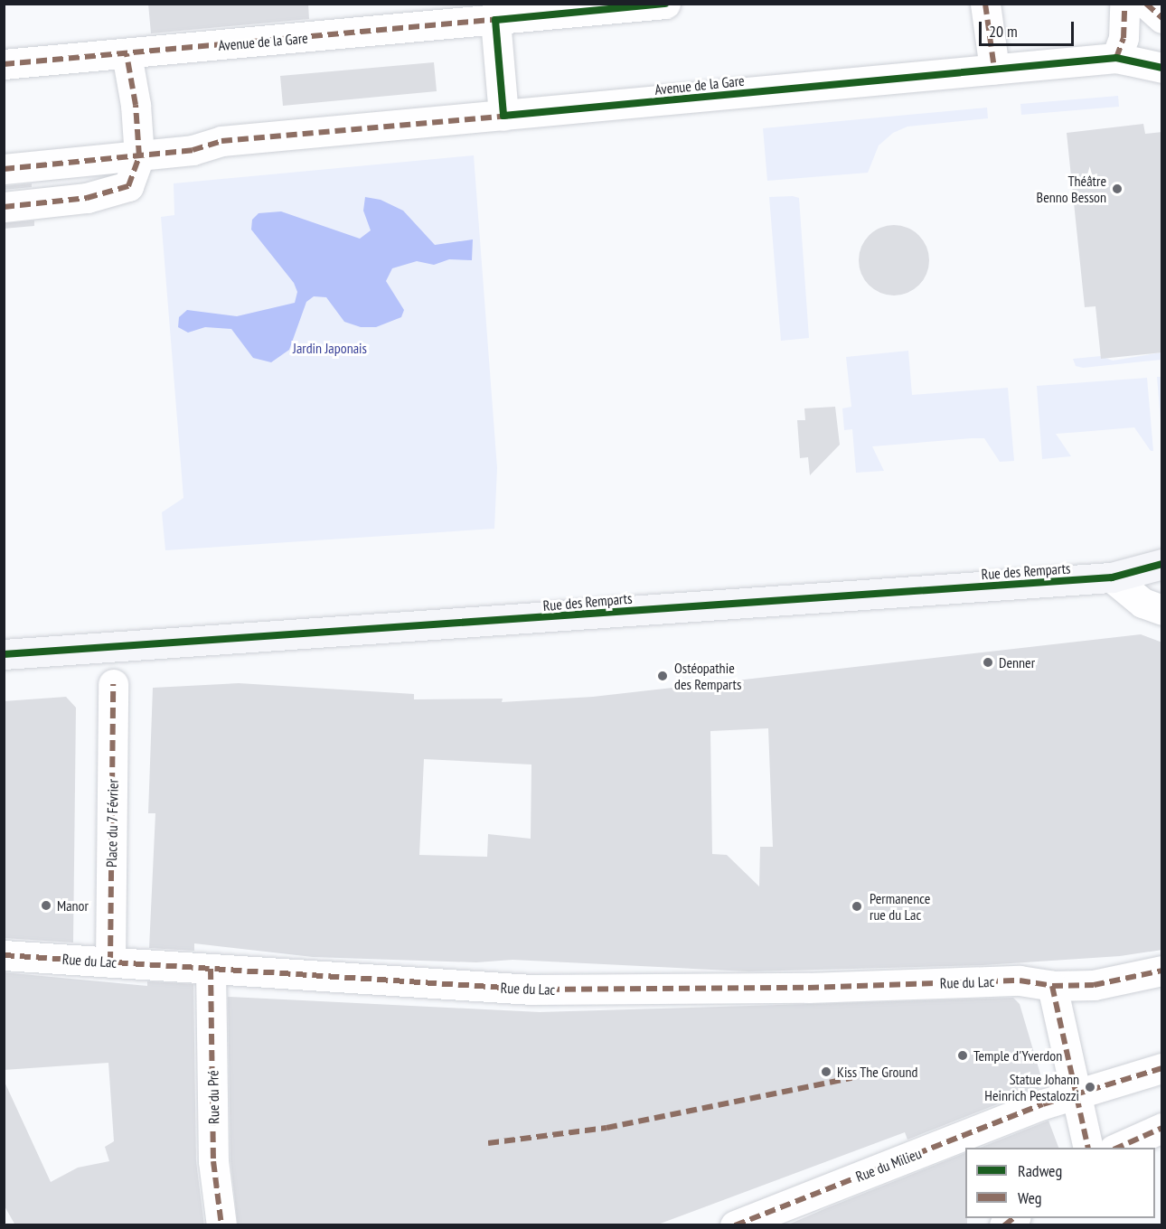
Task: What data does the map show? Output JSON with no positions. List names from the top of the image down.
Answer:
{
  "streets": {
    "main road": ["Rue des Remparts"],
    "street": [
      "Avenue de la Gare",
      "Place du 7 Février",
      "Rue du Lac",
      "Rue du Pré",
      "Rue du Milieu"
    ]
  },
  "crossings": [
    ["Place du 7 Février", "Rue du Lac"],
    ["Rue du Lac", "Rue du Pré"]
  ],
  "parks": ["Jardin Japonais"],
  "places": [
    "Théâtre Benno Besson",
    "Denner",
    "Ostéopathie des Remparts",
    "Manor",
    "Permanence rue du Lac",
    "Temple d'Yverdon",
    "Kiss The Ground",
    "Statue Johann Heinrich Pestalozzi"
  ],
  "legend": ["Radweg", "Weg"],
  "scale_bar": "20 m"
}
